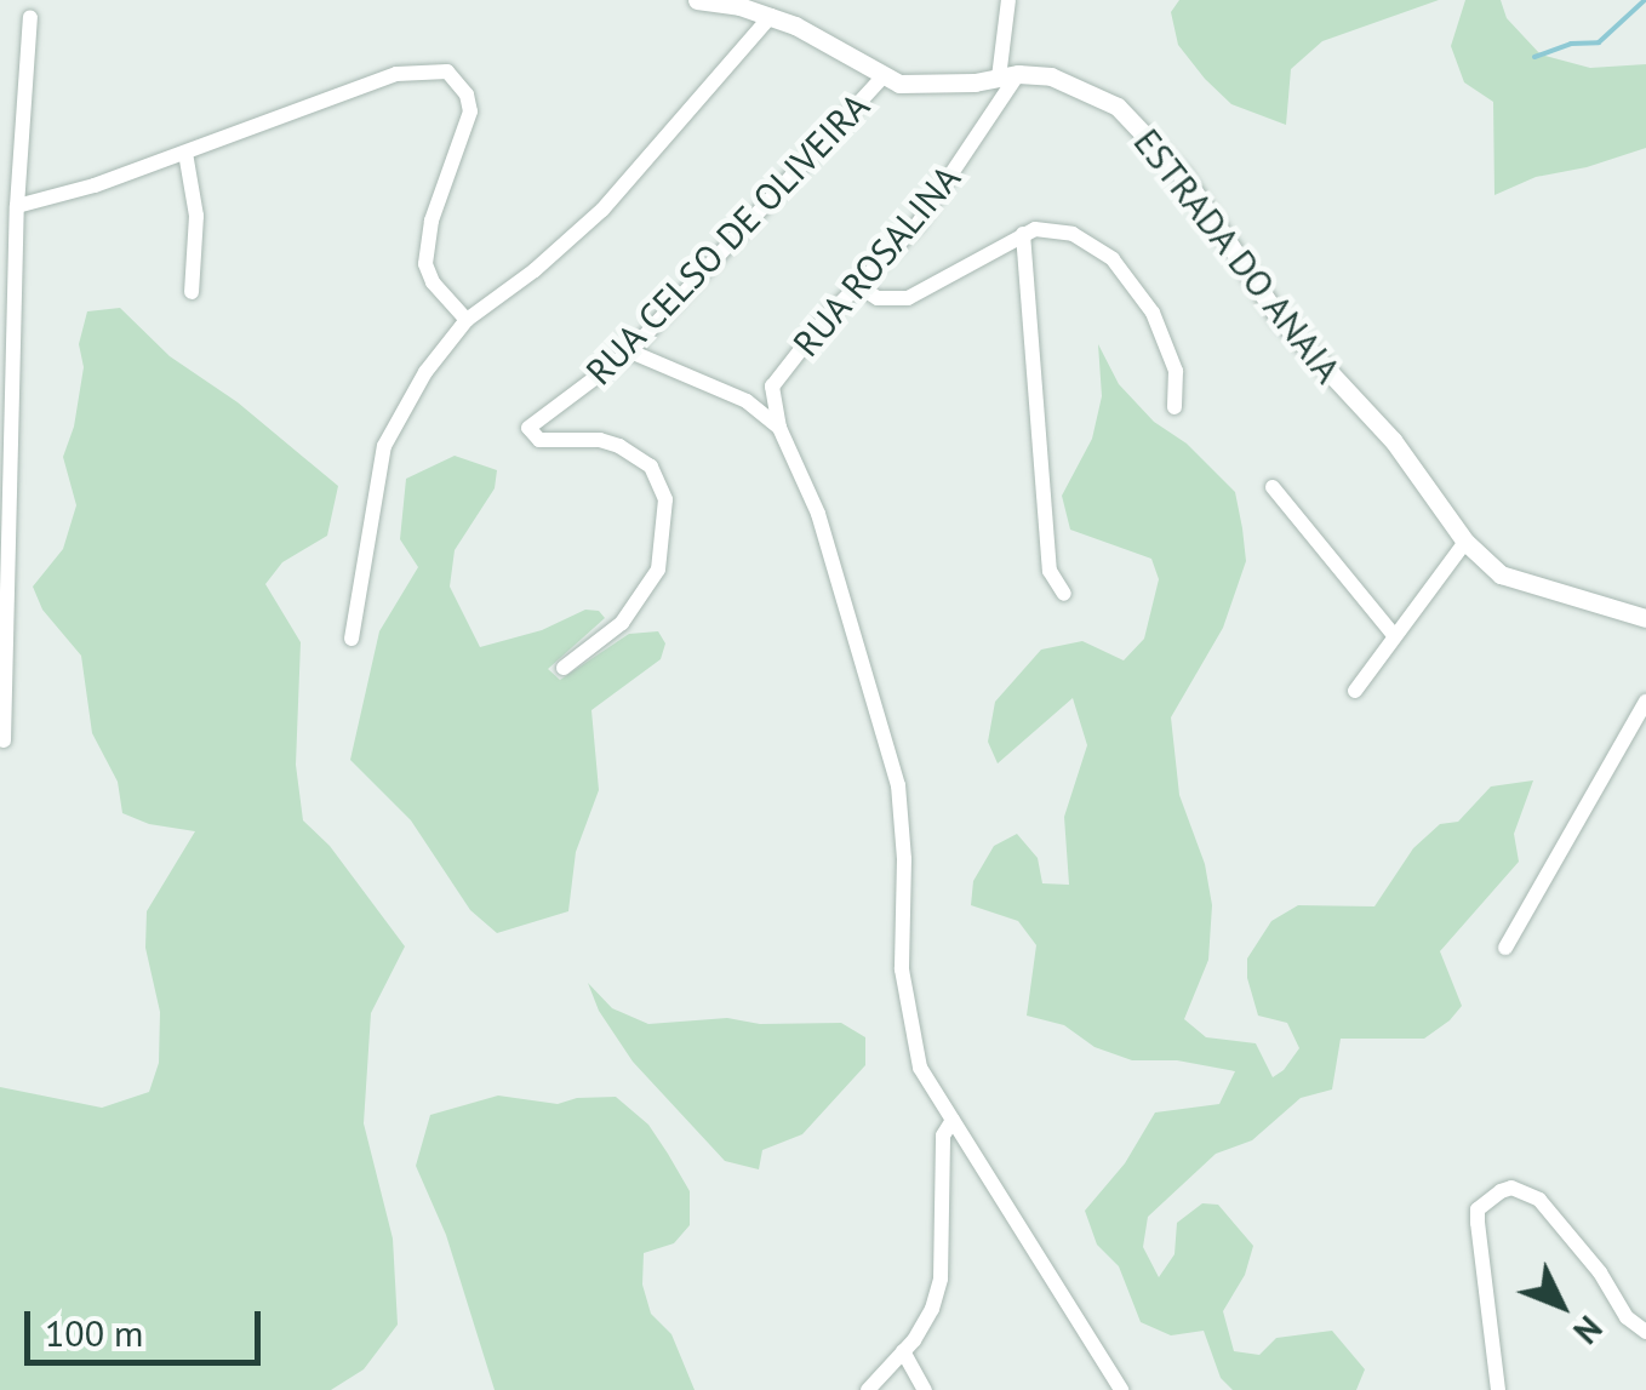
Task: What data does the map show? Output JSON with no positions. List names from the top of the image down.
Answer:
{
  "streets": {
    "street": ["RUA CELSO DE OLIVEIRA", "ESTRADA DO ANAIA", "RUA ROSALINA"]
  },
  "crossings": [
    ["RUA CELSO DE OLIVEIRA", "ESTRADA DO ANAIA"],
    ["ESTRADA DO ANAIA", "RUA ROSALINA"]
  ],
  "scale_bar": "100 m",
  "north": "bottom right"
}
